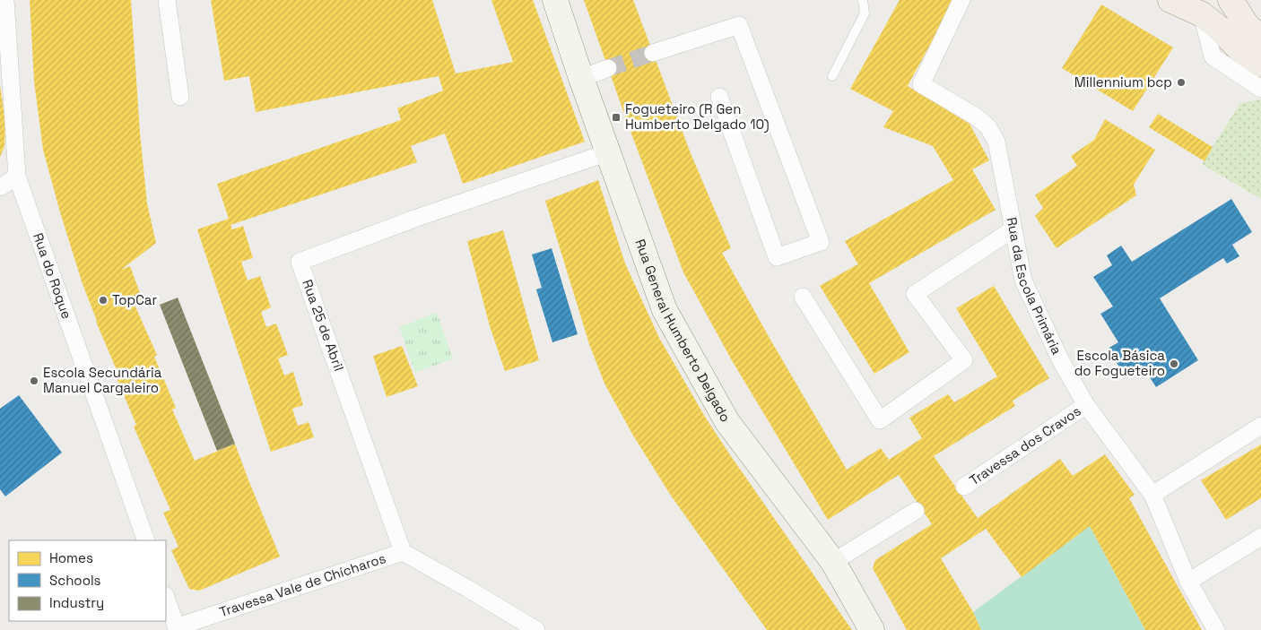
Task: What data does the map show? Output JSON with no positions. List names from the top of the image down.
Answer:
{
  "streets": {
    "street": [
      "Rua do Roque",
      "Rua da Escola Primária",
      "Rua 25 de Abril",
      "Rua General Humberto Delgado",
      "Travessa dos Cravos",
      "Travessa Vale de Chícharos"
    ]
  },
  "crossings": [
    ["Rua da Escola Primária", "Travessa dos Cravos"],
    ["Rua 25 de Abril", "Rua General Humberto Delgado"],
    ["Rua 25 de Abril", "Travessa Vale de Chícharos"]
  ],
  "places": {
    "other": [
      "Millennium bcp",
      "TopCar",
      "Escola Básica do Fogueteiro",
      "Escola Secundária Manuel Cargaleiro"
    ],
    "transit": ["Fogueteiro (R Gen Humberto Delgado 10)"]
  },
  "legend": ["Homes", "Schools", "Industry"]
}
